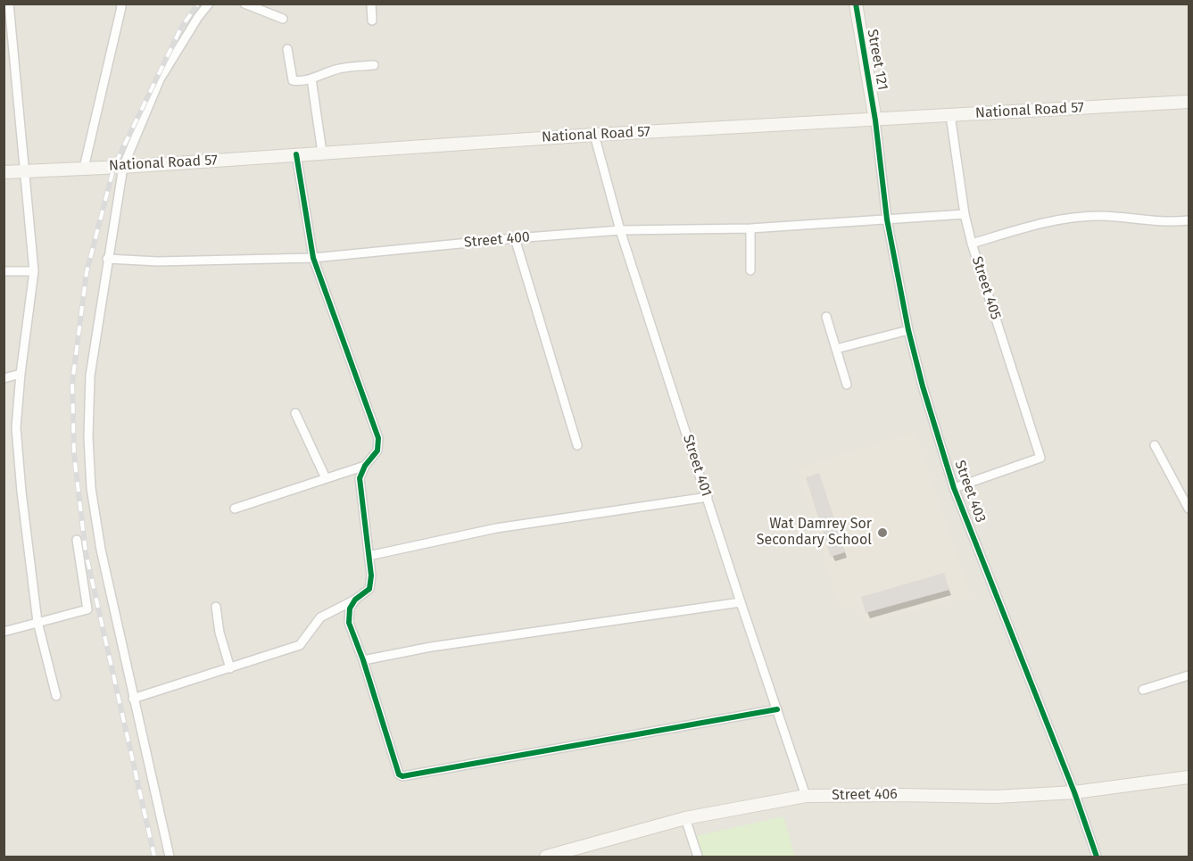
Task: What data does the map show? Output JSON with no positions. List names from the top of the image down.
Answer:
{
  "streets": {
    "main road": ["Street 121", "National Road 57", "Street 406"],
    "street": [
      "Street 400",
      "Street 405",
      "Street 401",
      "Street 403"
    ]
  },
  "crossings": [
    ["Street 121", "National Road 57"],
    ["Street 121", "Street 403"],
    ["National Road 57", "Street 405"],
    ["National Road 57", "Street 401"],
    ["National Road 57", "Street 403"],
    ["Street 400", "Street 405"],
    ["Street 400", "Street 401"],
    ["Street 400", "Street 403"],
    ["Street 405", "Street 403"],
    ["Street 401", "Street 406"],
    ["Street 403", "Street 406"]
  ],
  "places": ["Wat Damrey Sor Secondary School"]
}
